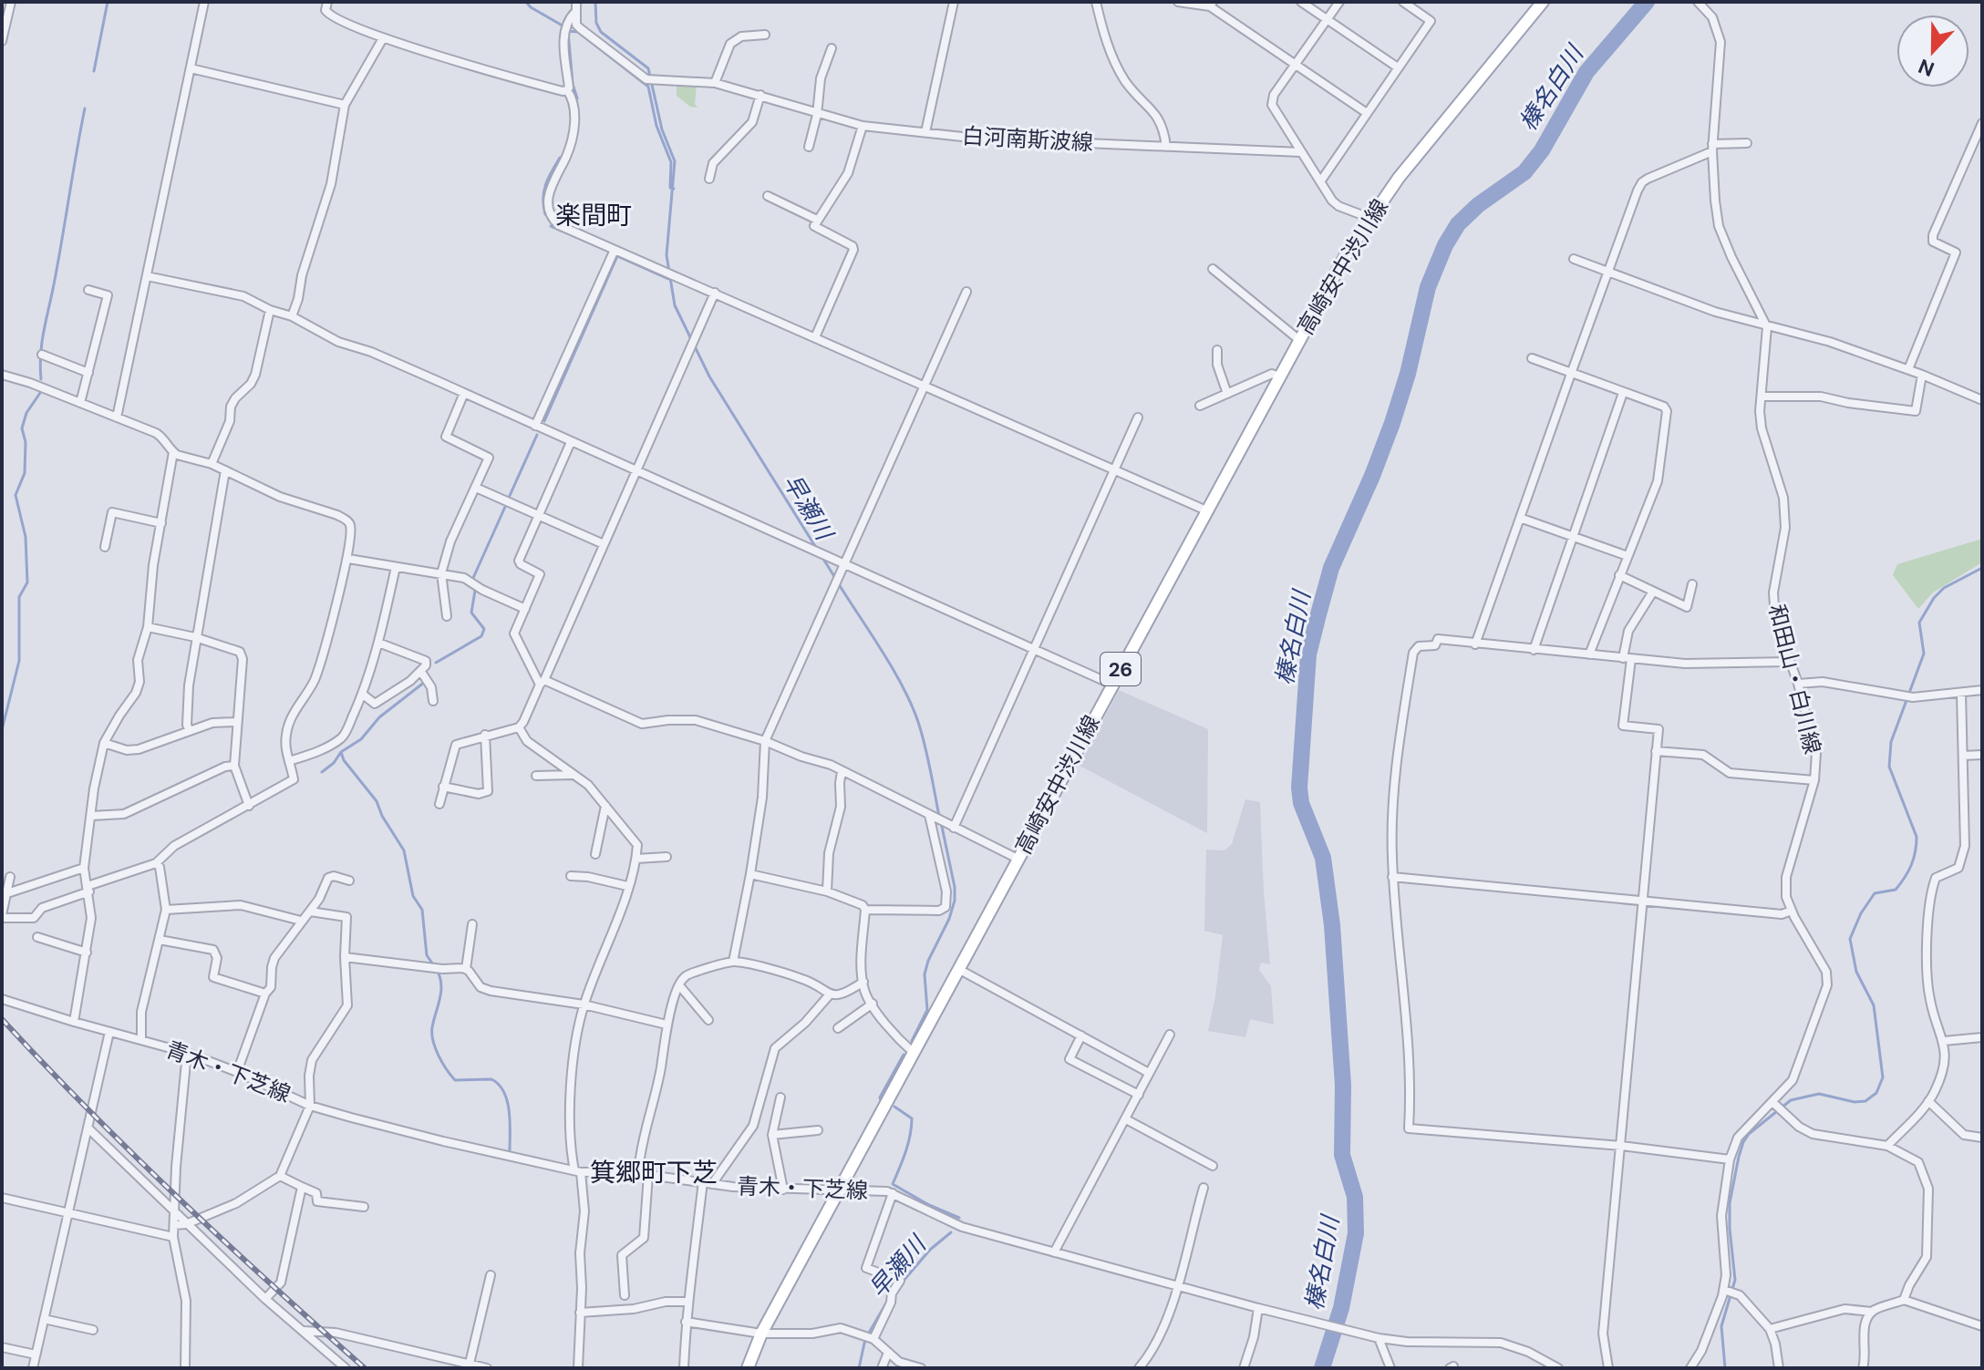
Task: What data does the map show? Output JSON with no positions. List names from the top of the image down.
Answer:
{
  "streets": {
    "main road": ["高崎安中渋川線", "26"],
    "street": ["白河南斯波線", "和田山・白川線", "青木・下芝線"]
  },
  "crossings": [
    ["高崎安中渋川線", "青木・下芝線"]
  ],
  "districts": ["楽間町", "箕郷町下芝"],
  "water": ["榛名白川", "早瀬川"],
  "north": "bottom"
}
